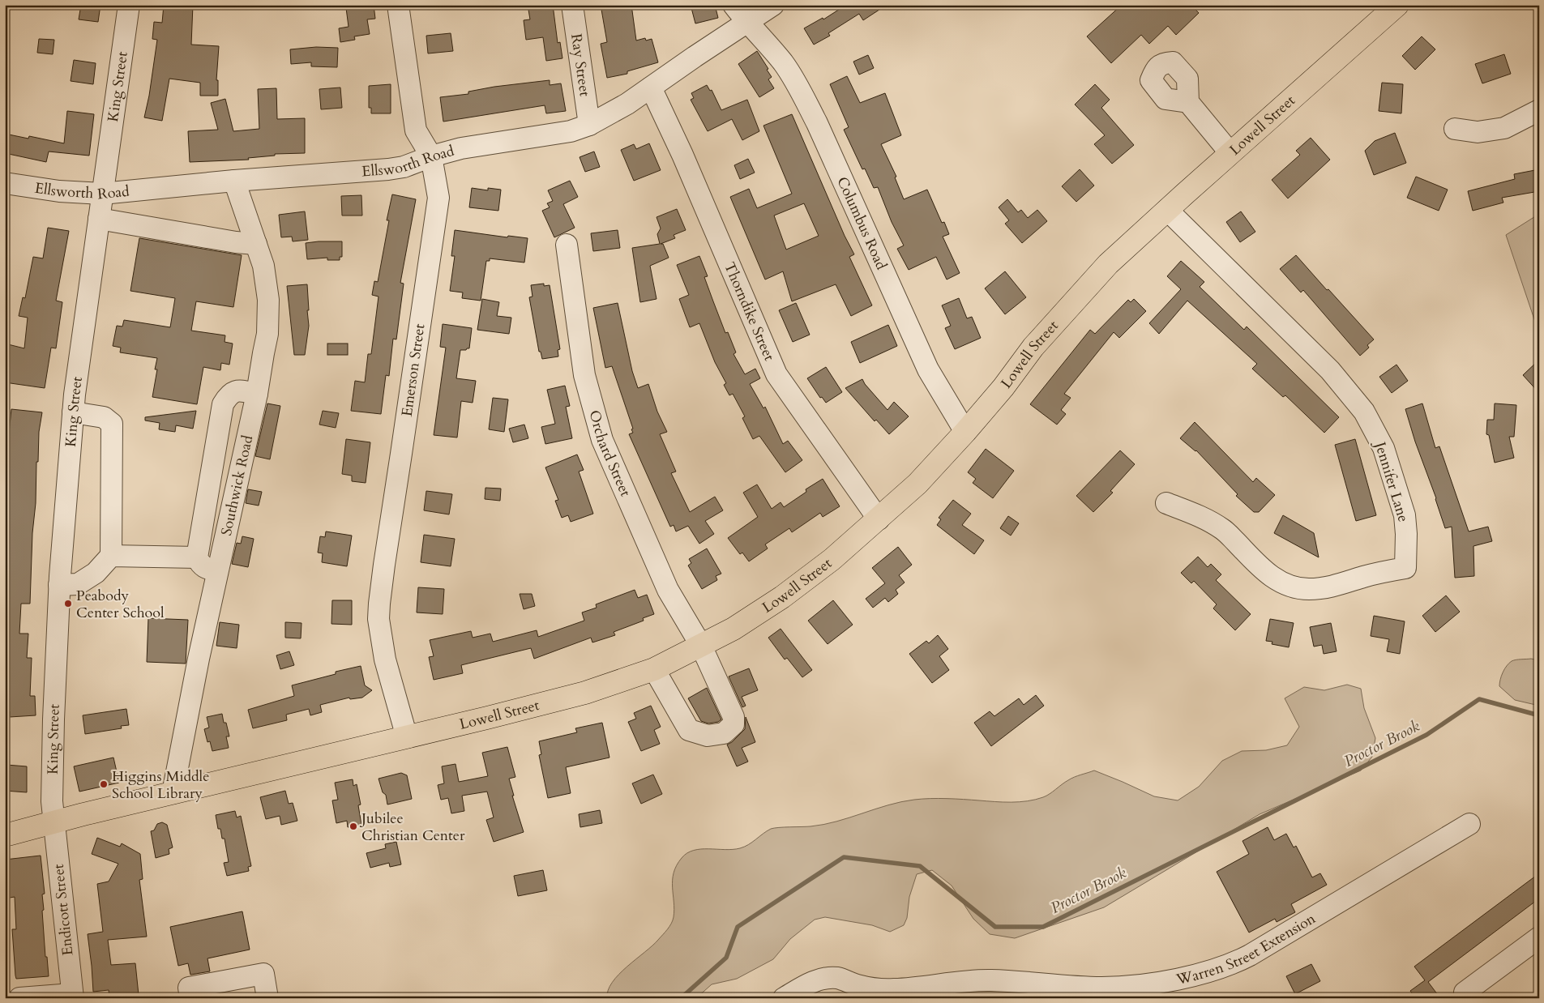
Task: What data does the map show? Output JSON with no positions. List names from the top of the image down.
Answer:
{
  "streets": {
    "main road": ["Lowell Street"],
    "street": [
      "Ray Street",
      "King Street",
      "Ellsworth Road",
      "Columbus Road",
      "Thorndike Street",
      "Emerson Street",
      "Orchard Street",
      "Jennifer Lane",
      "Southwick Road",
      "Endicott Street",
      "Warren Street Extension"
    ]
  },
  "crossings": [
    ["Ray Street", "Ellsworth Road"],
    ["King Street", "Lowell Street"],
    ["King Street", "Ellsworth Road"],
    ["King Street", "Endicott Street"],
    ["Lowell Street", "Columbus Road"],
    ["Lowell Street", "Thorndike Street"],
    ["Lowell Street", "Emerson Street"],
    ["Lowell Street", "Orchard Street"],
    ["Lowell Street", "Jennifer Lane"],
    ["Lowell Street", "Southwick Road"],
    ["Lowell Street", "Endicott Street"],
    ["Ellsworth Road", "Columbus Road"],
    ["Ellsworth Road", "Thorndike Street"],
    ["Ellsworth Road", "Emerson Street"],
    ["Ellsworth Road", "Southwick Road"]
  ],
  "water": ["Proctor Brook"],
  "places": ["Peabody Center School", "Higgins Middle School Library", "Jubilee Christian Center"]
}
